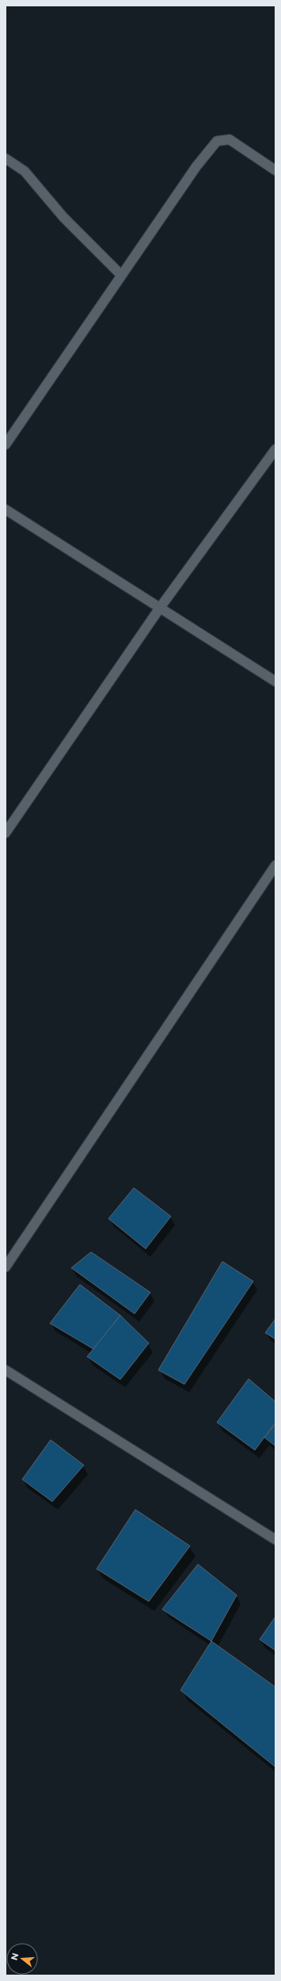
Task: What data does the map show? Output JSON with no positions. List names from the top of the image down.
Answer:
{
  "north": "left"
}
